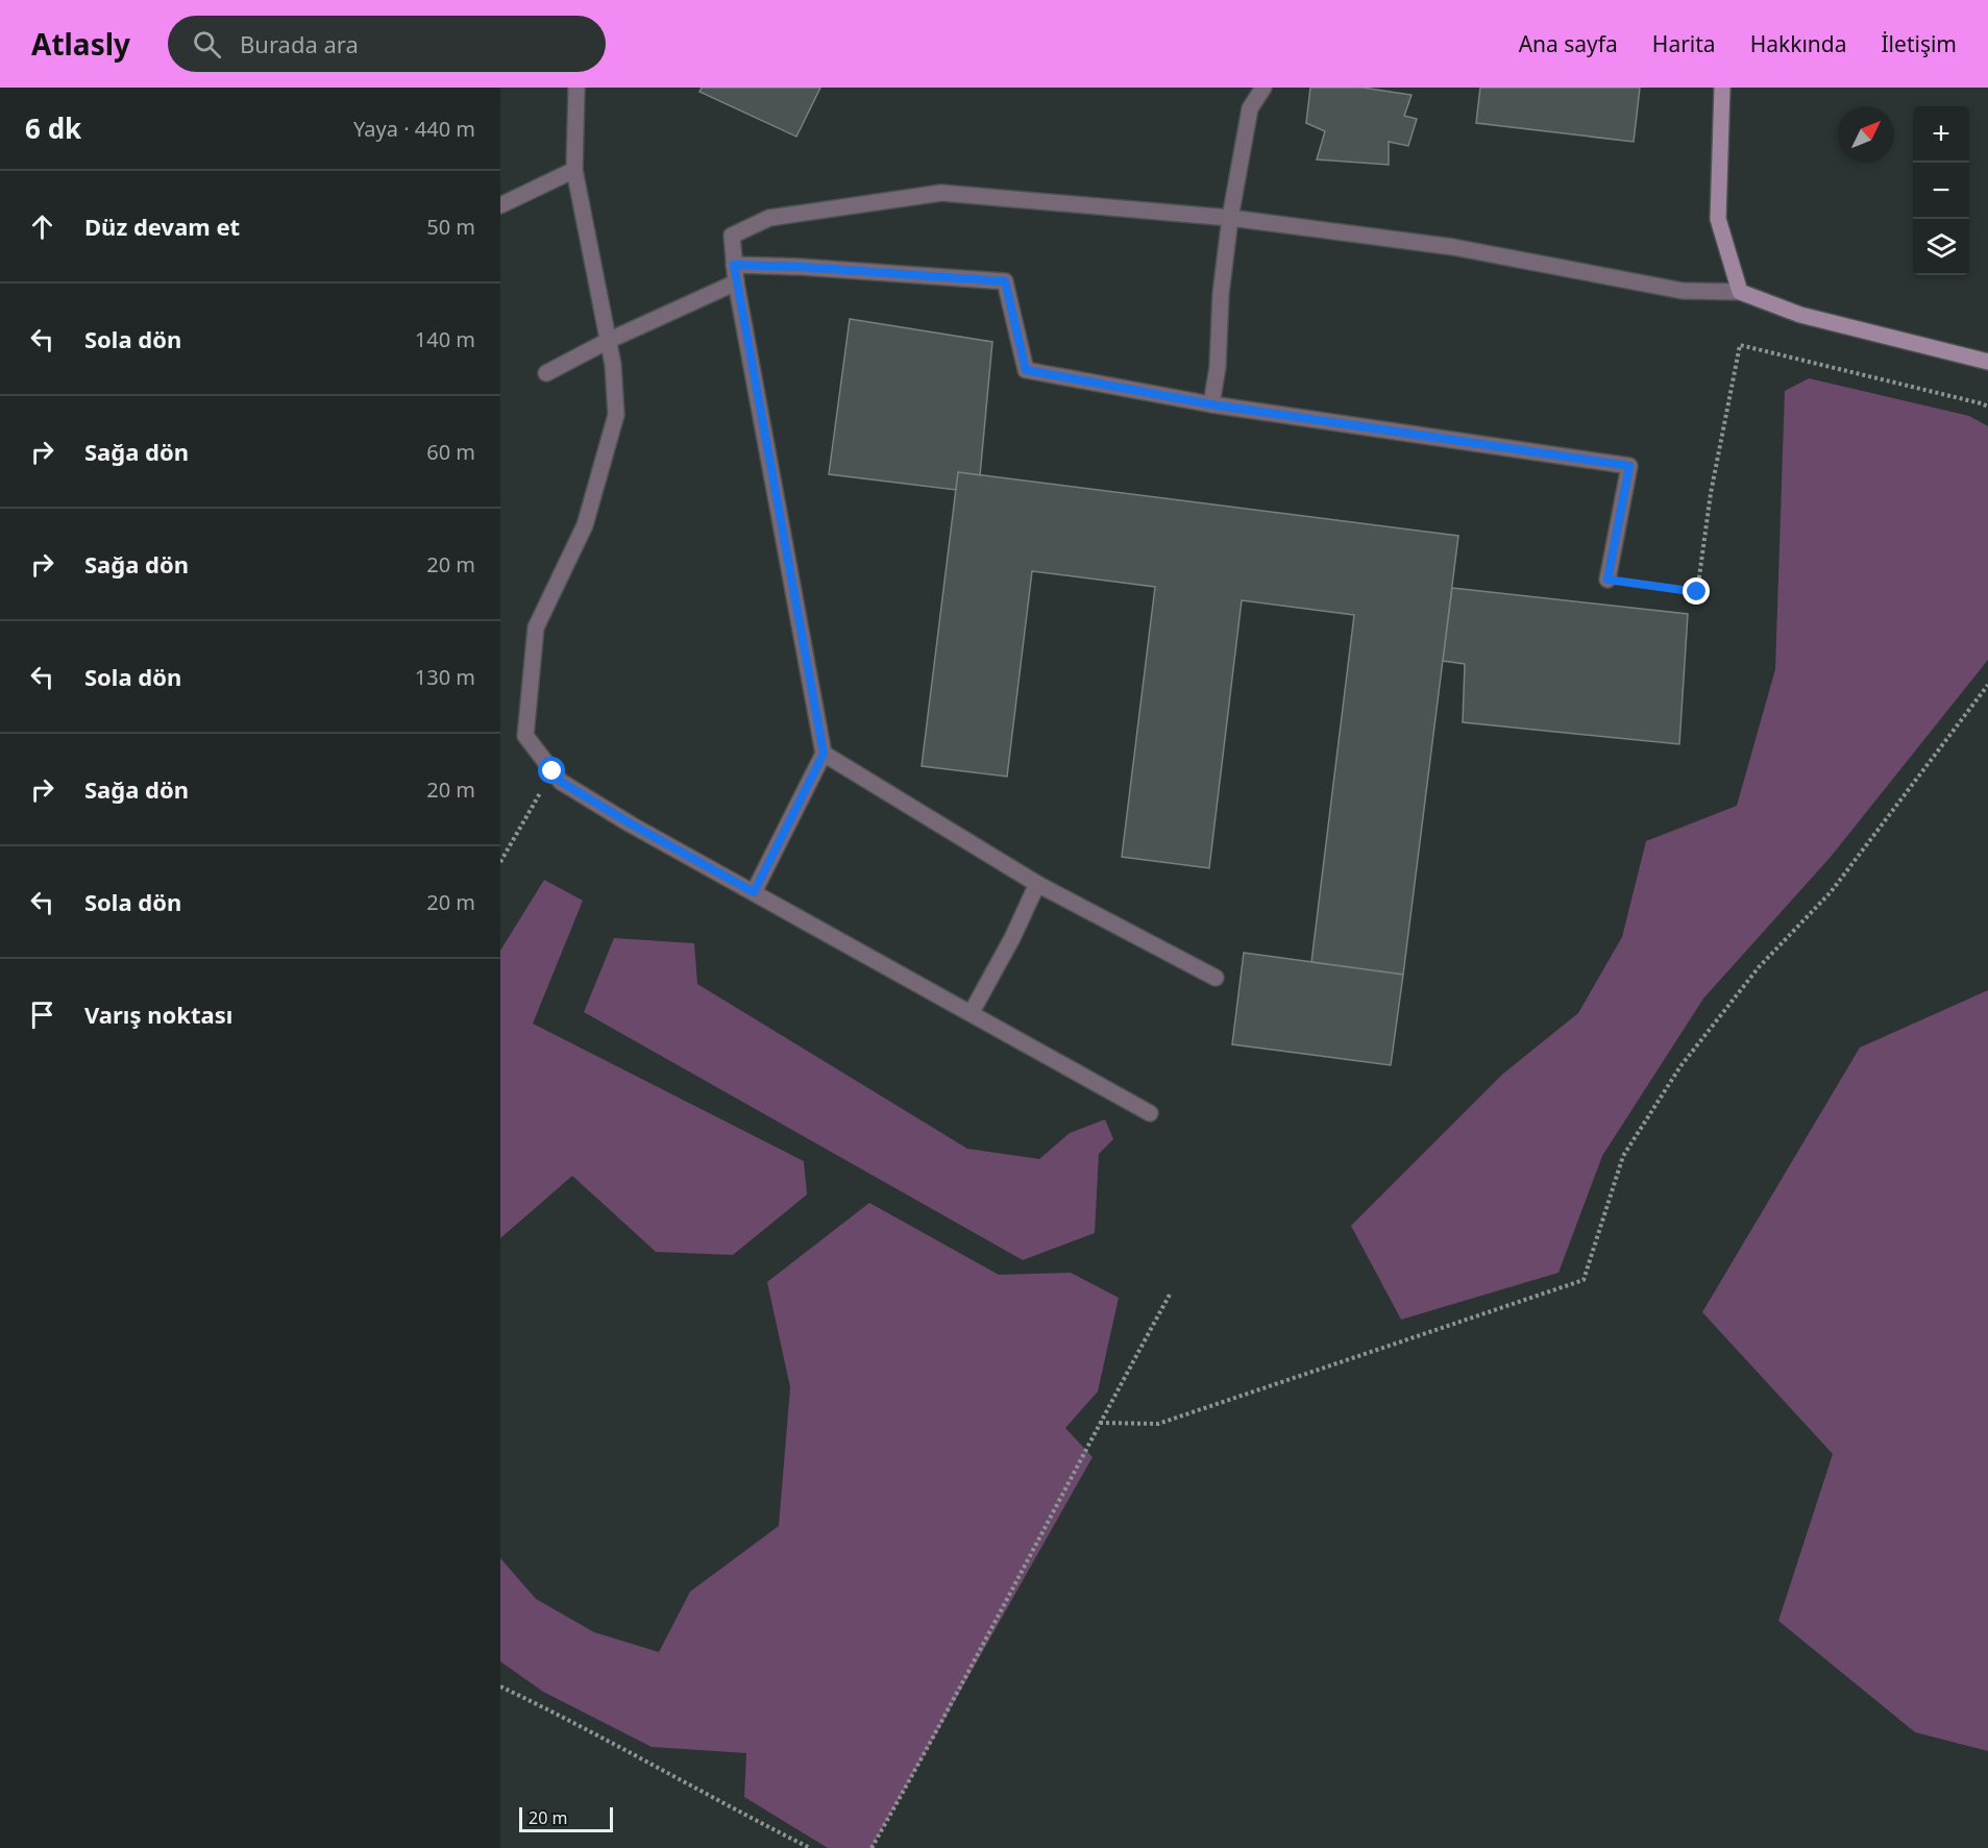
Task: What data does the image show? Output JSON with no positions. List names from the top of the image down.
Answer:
{
  "scale_bar": "20 m",
  "north": "top right",
  "page": {
    "header": "Atlasly",
    "search": "Burada ara",
    "nav": [
      "Ana sayfa",
      "Harita",
      "Hakkında",
      "İletişim"
    ],
    "heading": ["6 dk", "Yaya · 440 m"],
    "map_buttons": ["+", "−"],
    "list": [
      ["Düz devam et", "50 m"],
      ["Sola dön", "140 m"],
      ["Sağa dön", "60 m"],
      ["Sağa dön", "20 m"],
      ["Sola dön", "130 m"],
      ["Sağa dön", "20 m"],
      ["Sola dön", "20 m"],
      "Varış noktası"
    ],
    "scale": "20 m"
  }
}
